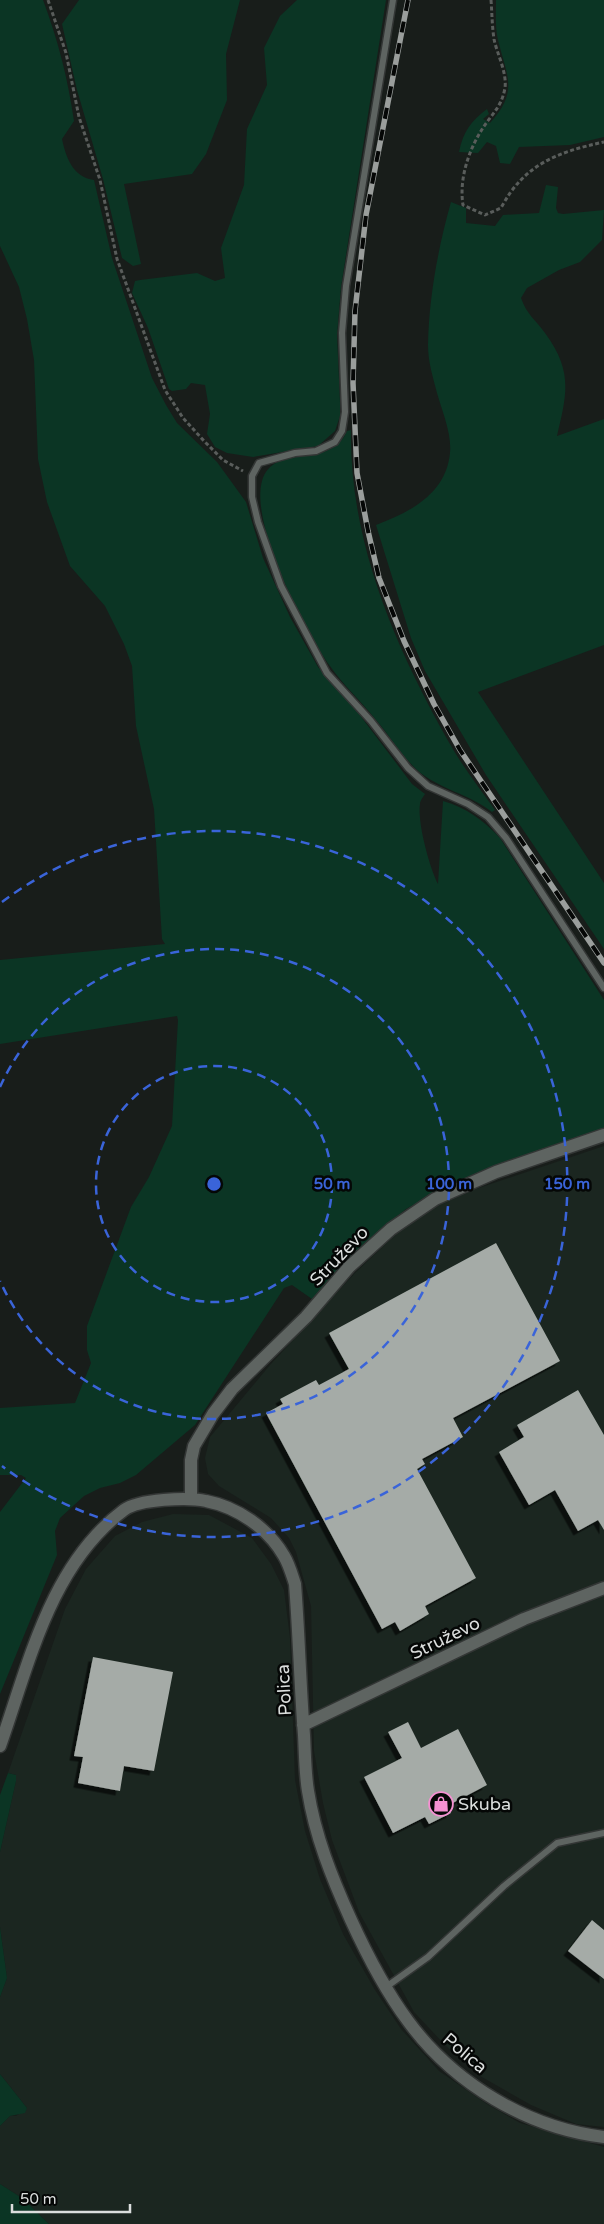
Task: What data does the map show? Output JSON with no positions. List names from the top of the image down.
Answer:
{
  "streets": {
    "street": ["Struževo", "Polica"]
  },
  "crossings": [
    ["Struževo", "Polica"]
  ],
  "places": {
    "shop": ["Skuba"]
  },
  "scale_bar": "50 m",
  "rings": ["50 m", "100 m", "150 m"]
}
